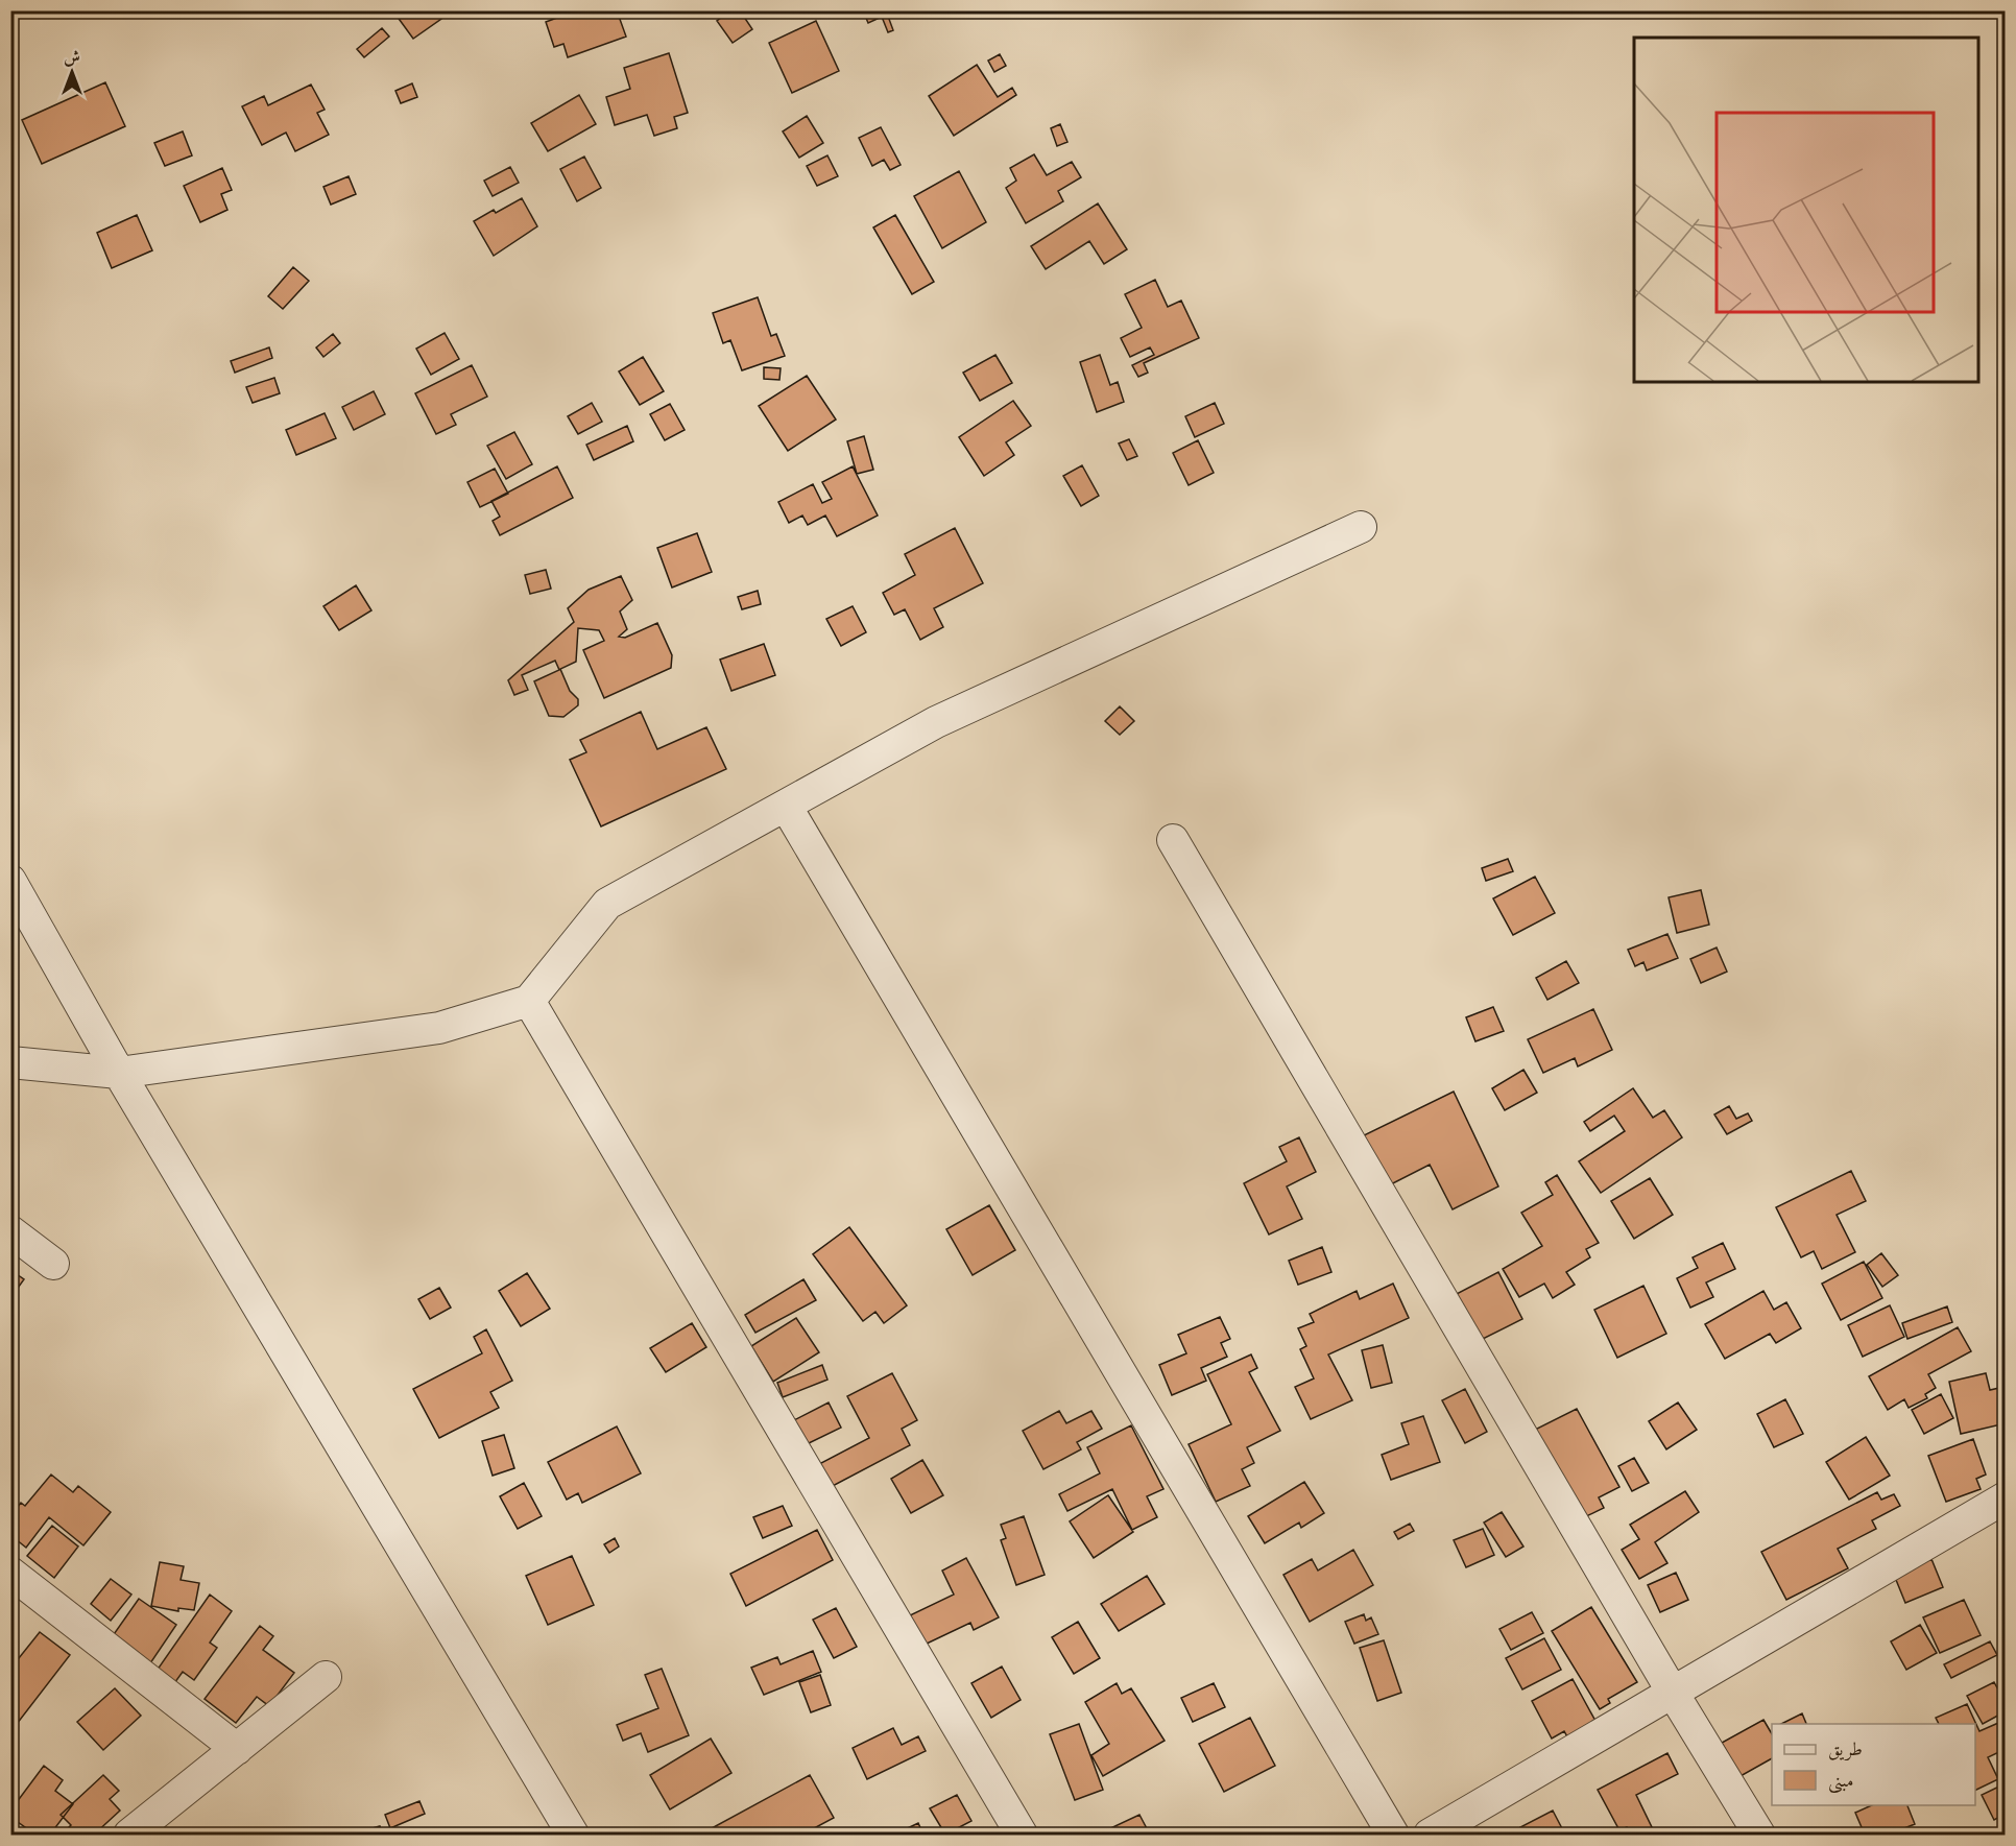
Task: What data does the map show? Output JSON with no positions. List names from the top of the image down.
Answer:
{
  "legend": ["طريق", "مبنى"],
  "north": "top"
}
